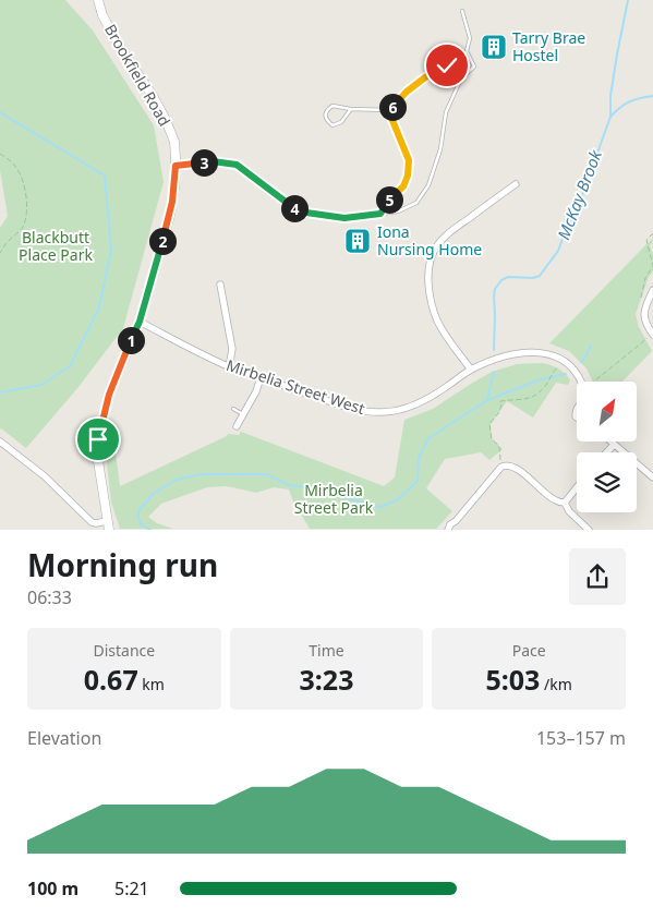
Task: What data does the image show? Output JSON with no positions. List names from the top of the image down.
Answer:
{
  "streets": {
    "main road": ["Brookfield Road"],
    "street": ["Mirbelia Street West"]
  },
  "crossings": [
    ["Brookfield Road", "Mirbelia Street West"]
  ],
  "water": ["McKay Brook"],
  "parks": ["Blackbutt Place Park", "Mirbelia Street Park"],
  "places": {
    "building": ["Tarry Brae Hostel", "Iona Nursing Home"]
  },
  "north": "top right",
  "page": {
    "pins": [
      "6",
      "3",
      "5",
      "4",
      "2",
      "1"
    ],
    "heading": ["Morning run", "06:33"],
    "stats": [
      ["Distance", "0.67 km"],
      ["Time", "3:23"],
      ["Pace", "5:03 /km"]
    ],
    "chart": ["Elevation", "153–157 m"],
    "list": [
      {
        "name": "100 m",
        "note": "5:21"
      }
    ]
  }
}
